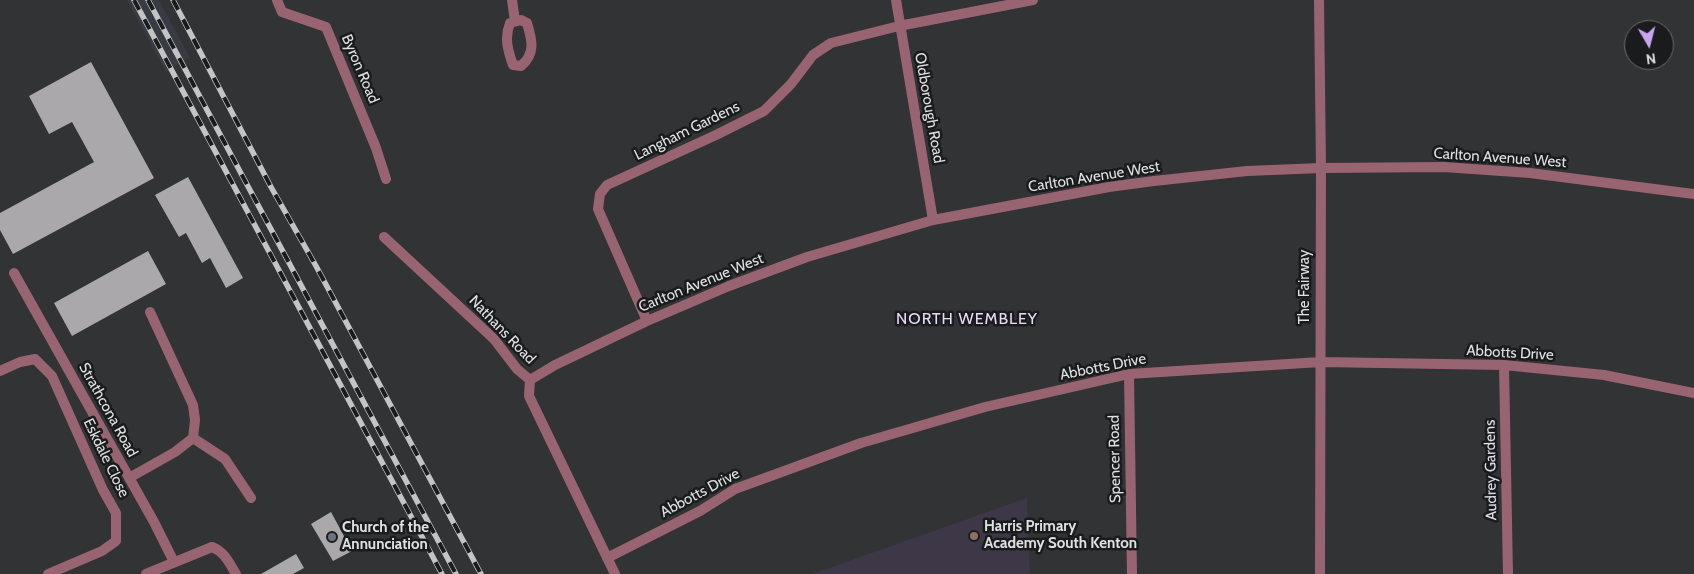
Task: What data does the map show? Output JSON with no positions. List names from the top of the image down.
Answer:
{
  "streets": {
    "street": [
      "Byron Road",
      "Oldborough Road",
      "Langham Gardens",
      "Carlton Avenue West",
      "The Fairway",
      "Nathans Road",
      "Abbotts Drive",
      "Strathcona Road",
      "Eskdale Close",
      "Spencer Road",
      "Audrey Gardens"
    ]
  },
  "crossings": [
    ["Oldborough Road", "Langham Gardens"],
    ["Oldborough Road", "Carlton Avenue West"],
    ["Langham Gardens", "Carlton Avenue West"],
    ["Carlton Avenue West", "The Fairway"],
    ["Carlton Avenue West", "Nathans Road"],
    ["The Fairway", "Abbotts Drive"],
    ["Nathans Road", "Abbotts Drive"],
    ["Abbotts Drive", "Spencer Road"],
    ["Abbotts Drive", "Audrey Gardens"]
  ],
  "districts": ["NORTH WEMBLEY"],
  "places": ["Harris Primary Academy South Kenton", "Church of the Annunciation"],
  "north": "bottom"
}
